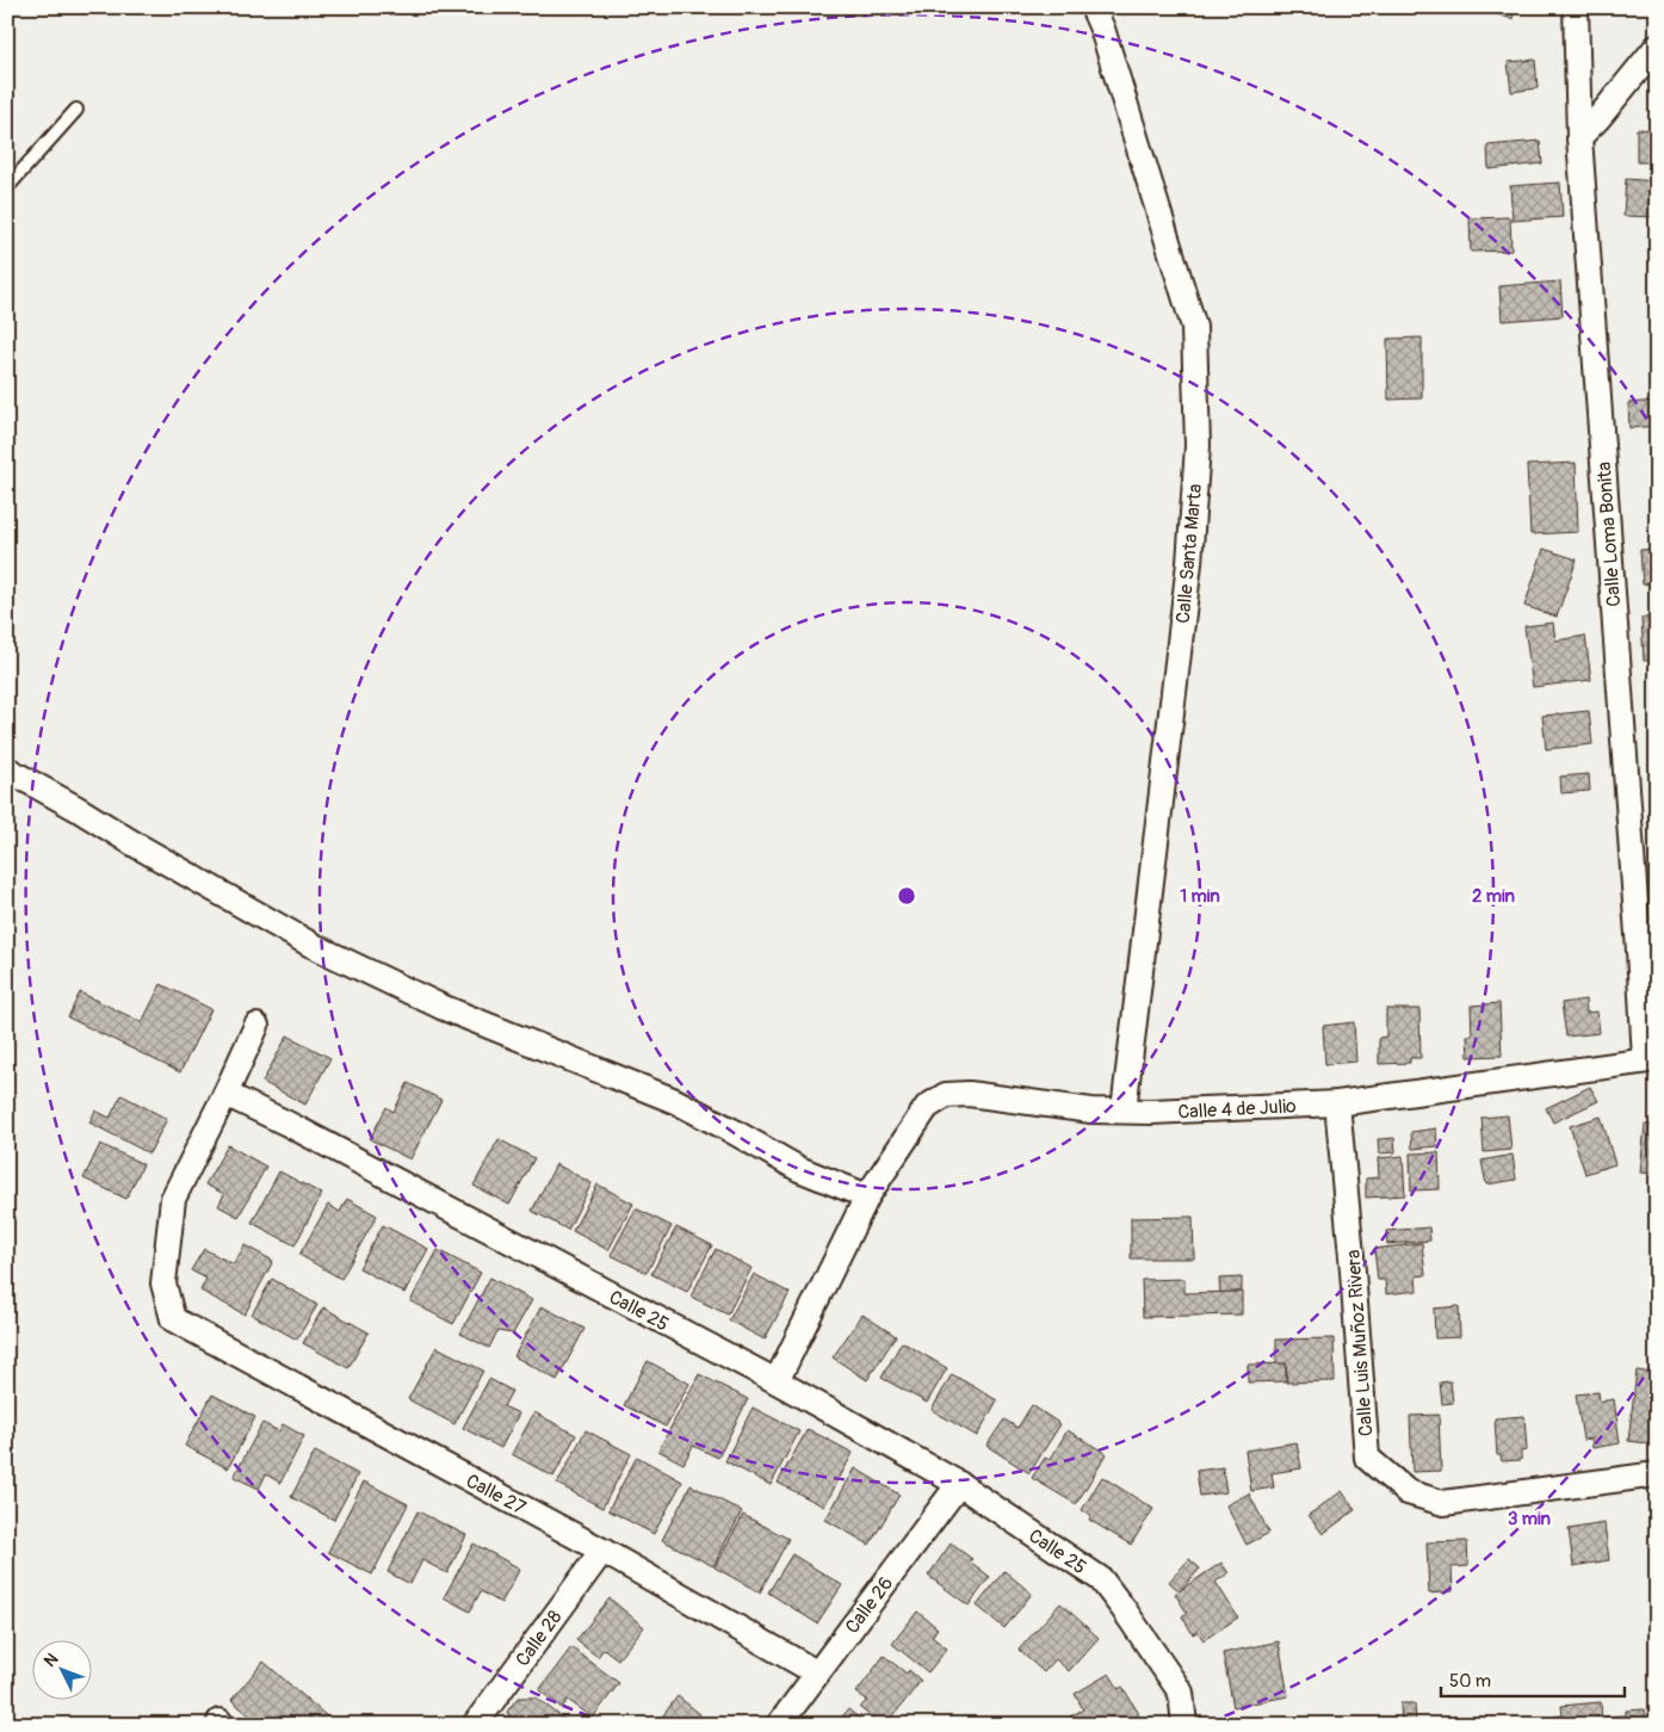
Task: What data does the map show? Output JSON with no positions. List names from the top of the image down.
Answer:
{
  "streets": {
    "street": [
      "Calle Loma Bonita",
      "Calle Santa Marta",
      "Calle 4 de Julio",
      "Calle 25",
      "Calle Luis Muñoz Rivera",
      "Calle 27",
      "Calle 26",
      "Calle 28"
    ]
  },
  "crossings": [
    ["Calle Loma Bonita", "Calle 4 de Julio"],
    ["Calle Santa Marta", "Calle 4 de Julio"],
    ["Calle 4 de Julio", "Calle Luis Muñoz Rivera"],
    ["Calle 25", "Calle 27"],
    ["Calle 25", "Calle 26"],
    ["Calle 27", "Calle 26"],
    ["Calle 27", "Calle 28"]
  ],
  "scale_bar": "50 m",
  "north": "top left",
  "rings": ["1 min", "2 min", "3 min"]
}
